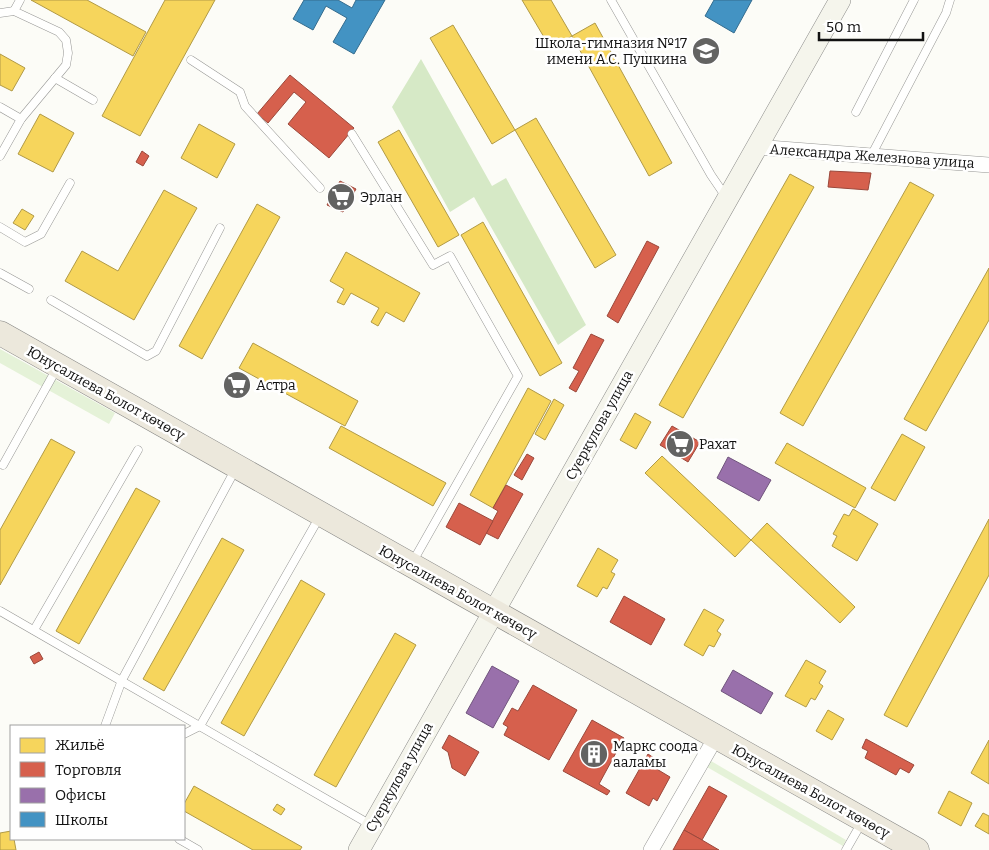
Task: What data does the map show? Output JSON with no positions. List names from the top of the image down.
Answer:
{
  "streets": {
    "main road": ["Юнусалиева Болот көчөсү", "Суеркулова улица"],
    "street": ["Александра Железнова улица"]
  },
  "crossings": [
    ["Александра Железнова улица", "Суеркулова улица"],
    ["Юнусалиева Болот көчөсү", "Суеркулова улица"]
  ],
  "places": {
    "school or university": ["Школа-гимназия №17 имени А.С. Пушкина"],
    "supermarket": ["Эрлан", "Астра", "Рахат"],
    "building": ["Маркс соода ааламы"]
  },
  "legend": [
    "Жильё",
    "Торговля",
    "Офисы",
    "Школы"
  ],
  "scale_bar": "50 m"
}
